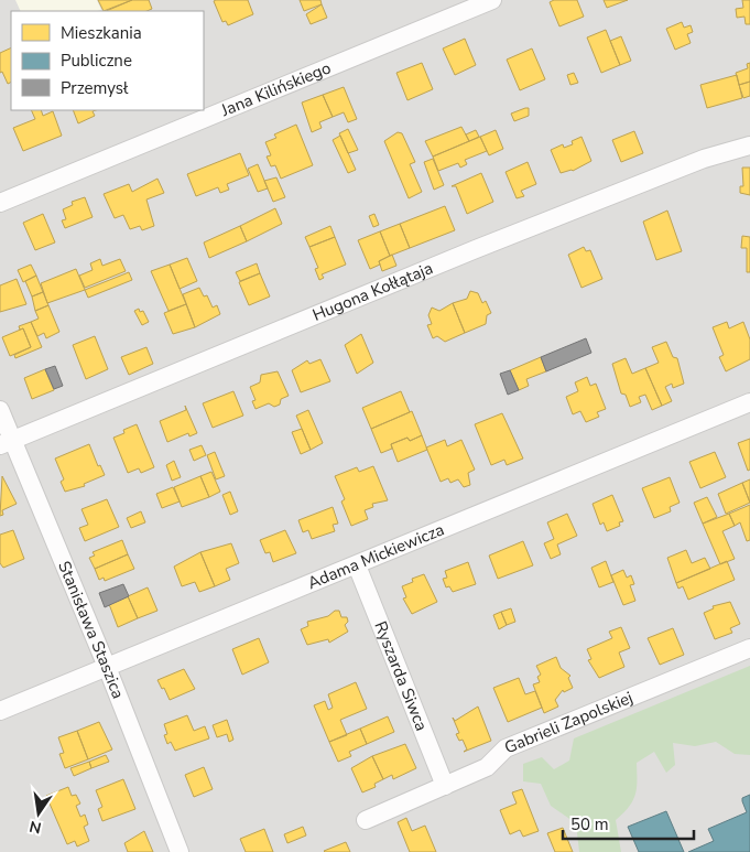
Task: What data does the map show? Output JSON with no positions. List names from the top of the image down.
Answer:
{
  "streets": {
    "street": [
      "Jana Kilińskiego",
      "Hugona Kołłątaja",
      "Adama Mickiewicza",
      "Stanisława Staszica",
      "Ryszarda Siwca",
      "Gabrieli Zapolskiej"
    ]
  },
  "crossings": [
    ["Hugona Kołłątaja", "Stanisława Staszica"],
    ["Adama Mickiewicza", "Stanisława Staszica"],
    ["Adama Mickiewicza", "Ryszarda Siwca"],
    ["Ryszarda Siwca", "Gabrieli Zapolskiej"]
  ],
  "legend": ["Mieszkania", "Publiczne", "Przemysł"],
  "scale_bar": "50 m",
  "north": "bottom"
}
